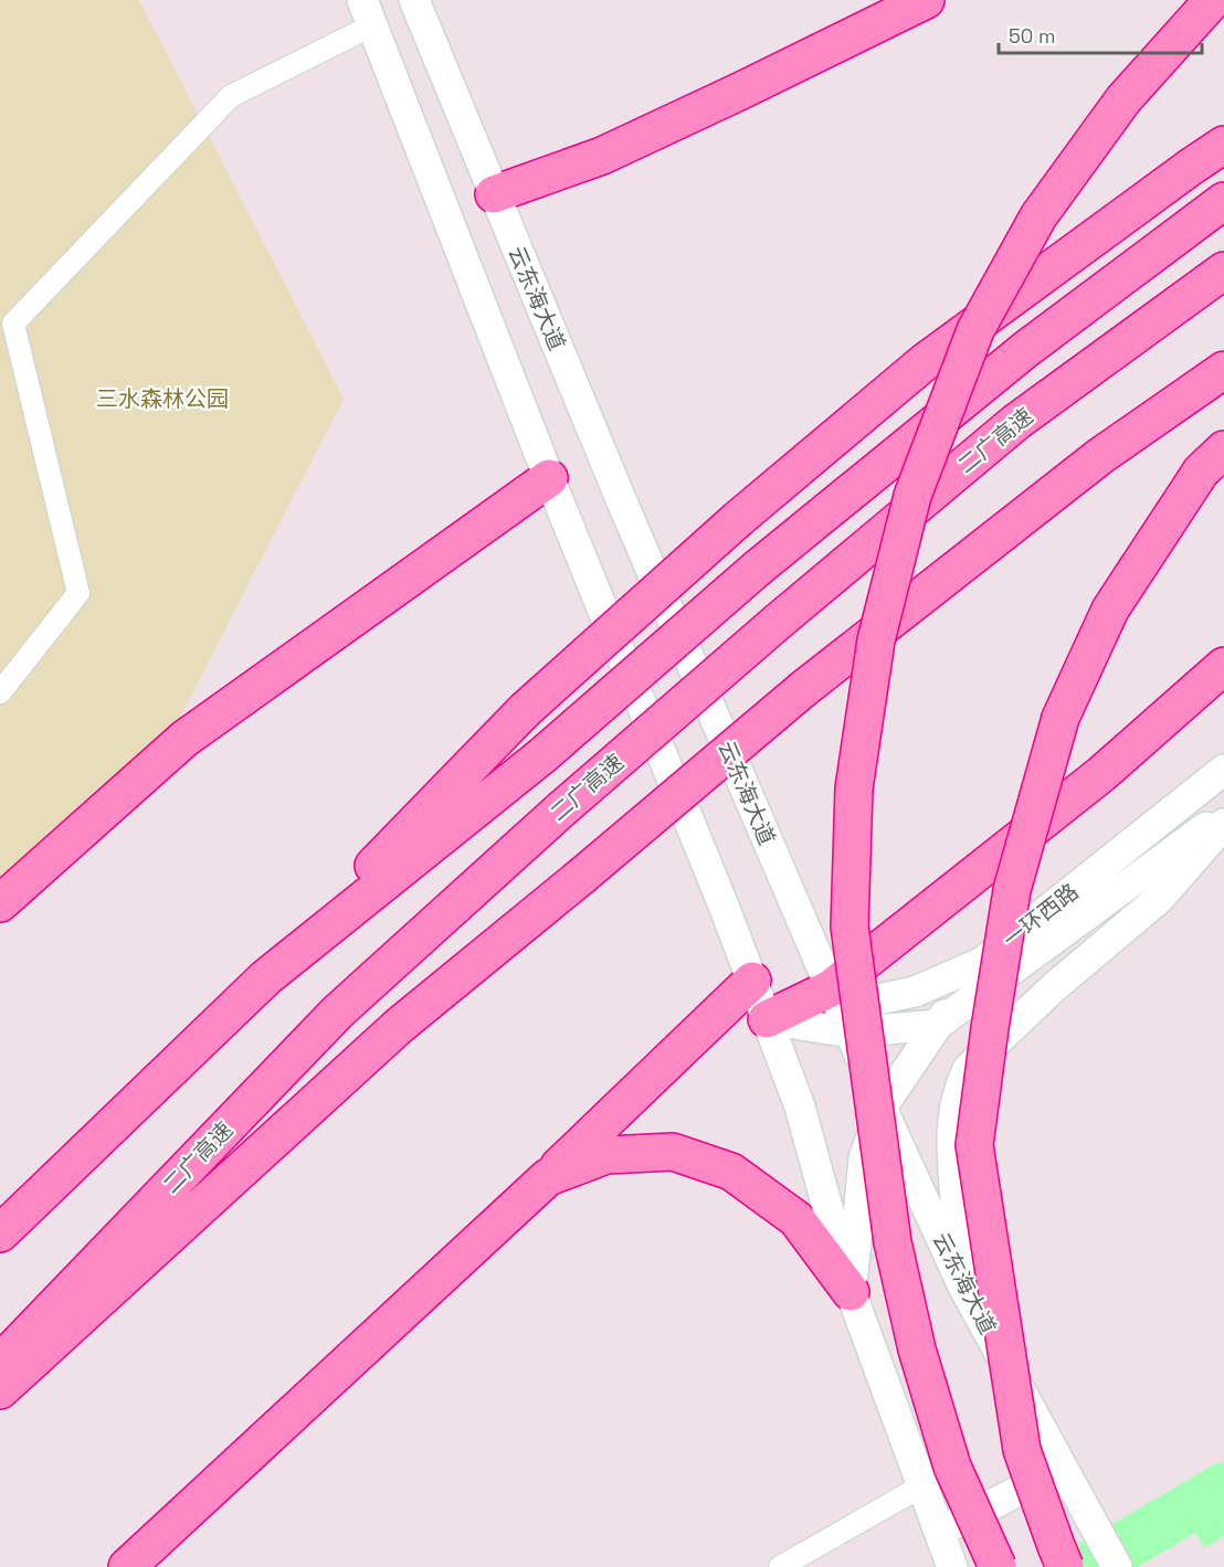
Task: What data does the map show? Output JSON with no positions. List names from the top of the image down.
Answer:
{
  "streets": {
    "highway": ["二广高速"],
    "main road": ["云东海大道", "一环西路"]
  },
  "crossings": [
    ["云东海大道", "一环西路"]
  ],
  "parks": ["三水森林公园"],
  "scale_bar": "50 m"
}
